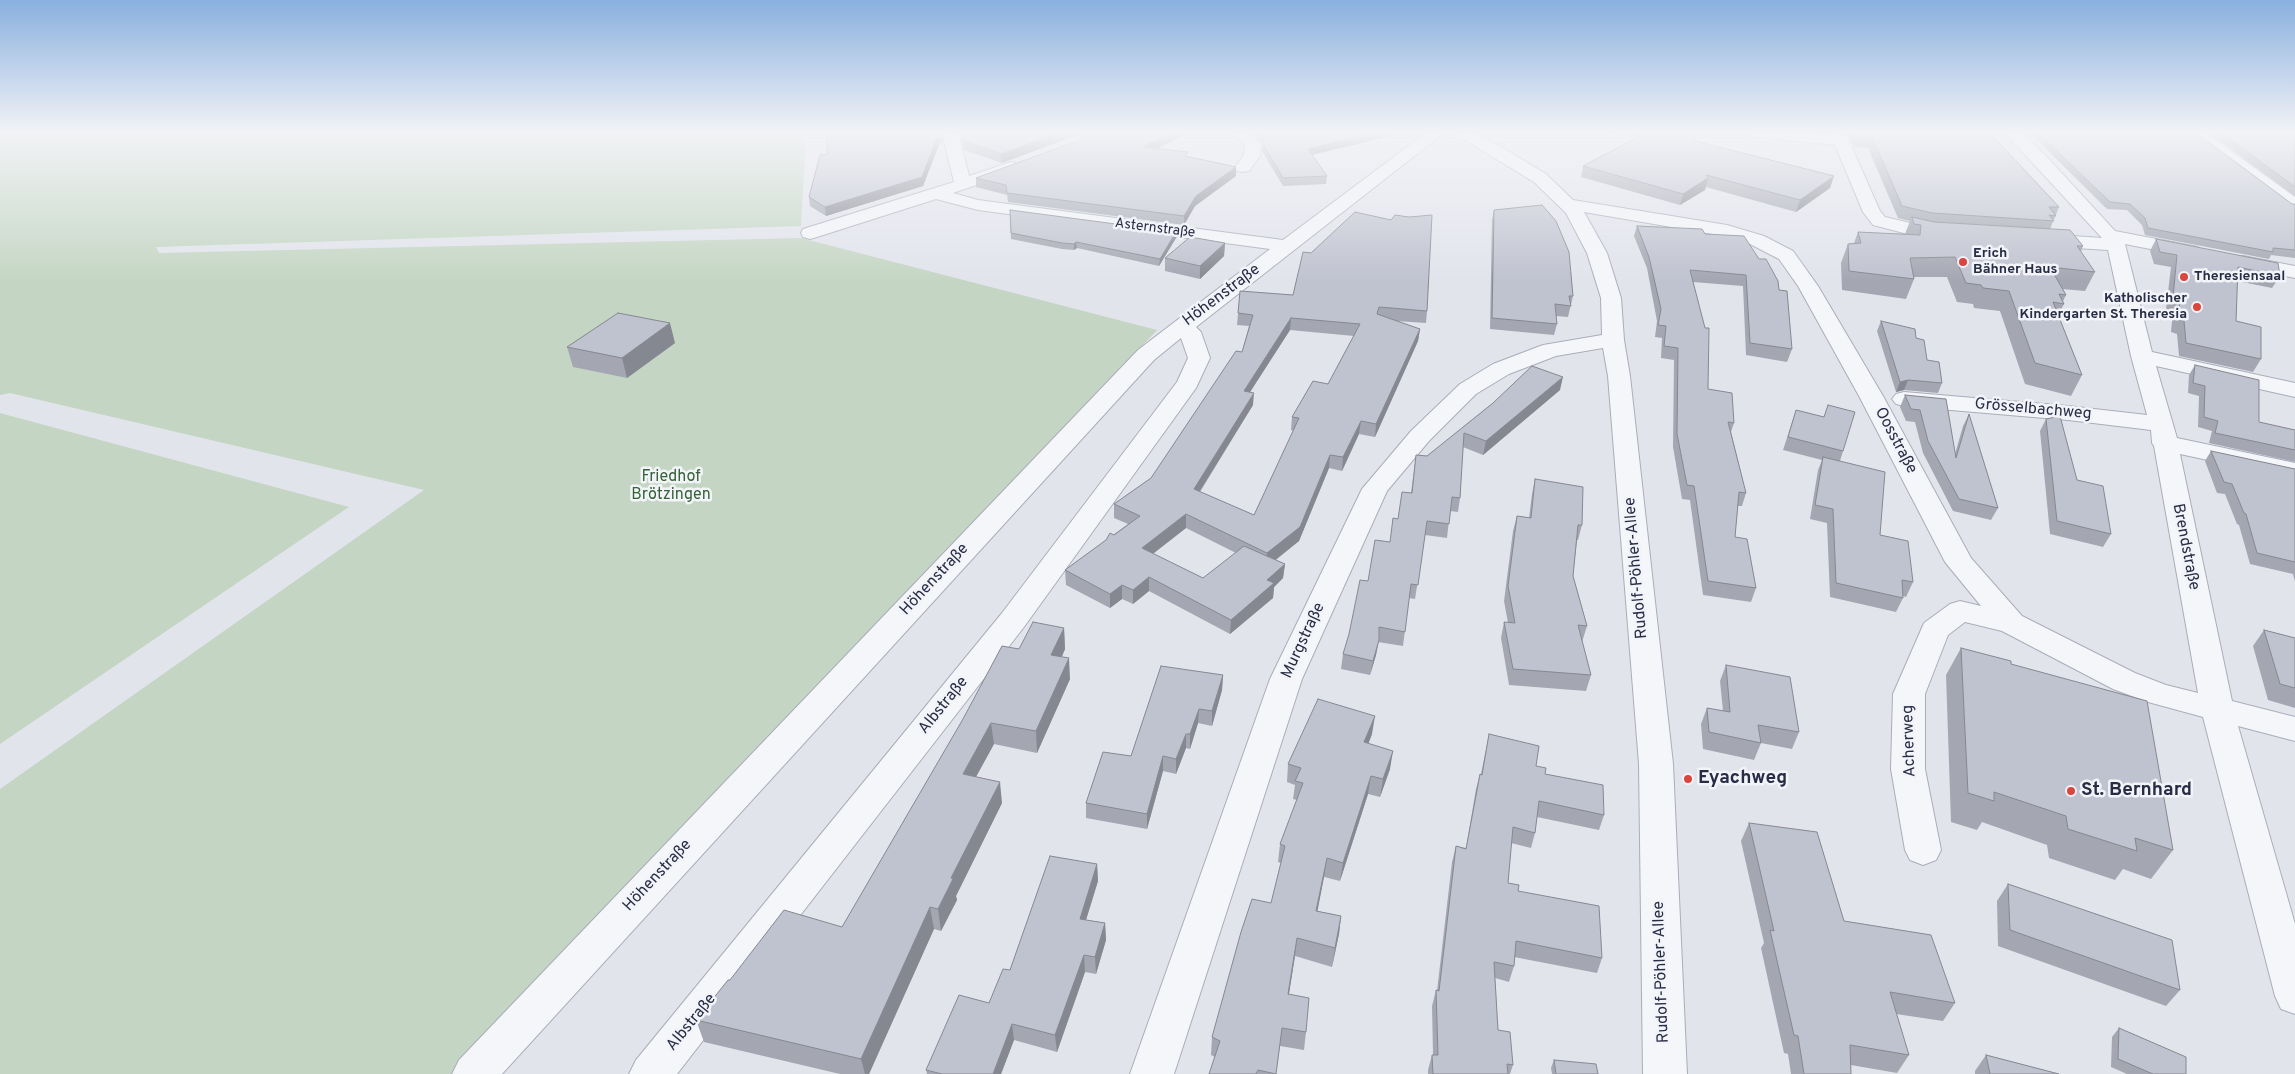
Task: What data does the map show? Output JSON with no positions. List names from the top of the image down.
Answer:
{
  "streets": {
    "street": [
      "Asternstraße",
      "Höhenstraße",
      "Grösselbachweg",
      "Oosstraße",
      "Brendstraße",
      "Rudolf-Pöhler-Allee",
      "Murgstraße",
      "Albstraße",
      "Acherweg"
    ]
  },
  "crossings": [
    ["Asternstraße", "Höhenstraße"],
    ["Höhenstraße", "Albstraße"],
    ["Grösselbachweg", "Brendstraße"],
    ["Oosstraße", "Brendstraße"],
    ["Oosstraße", "Rudolf-Pöhler-Allee"],
    ["Oosstraße", "Acherweg"],
    ["Rudolf-Pöhler-Allee", "Murgstraße"]
  ],
  "parks": ["Friedhof Brötzingen"],
  "places": [
    "Erich Bähner Haus",
    "Theresiensaal",
    "Katholischer Kindergarten St. Theresia",
    "Eyachweg",
    "St. Bernhard"
  ]
}
